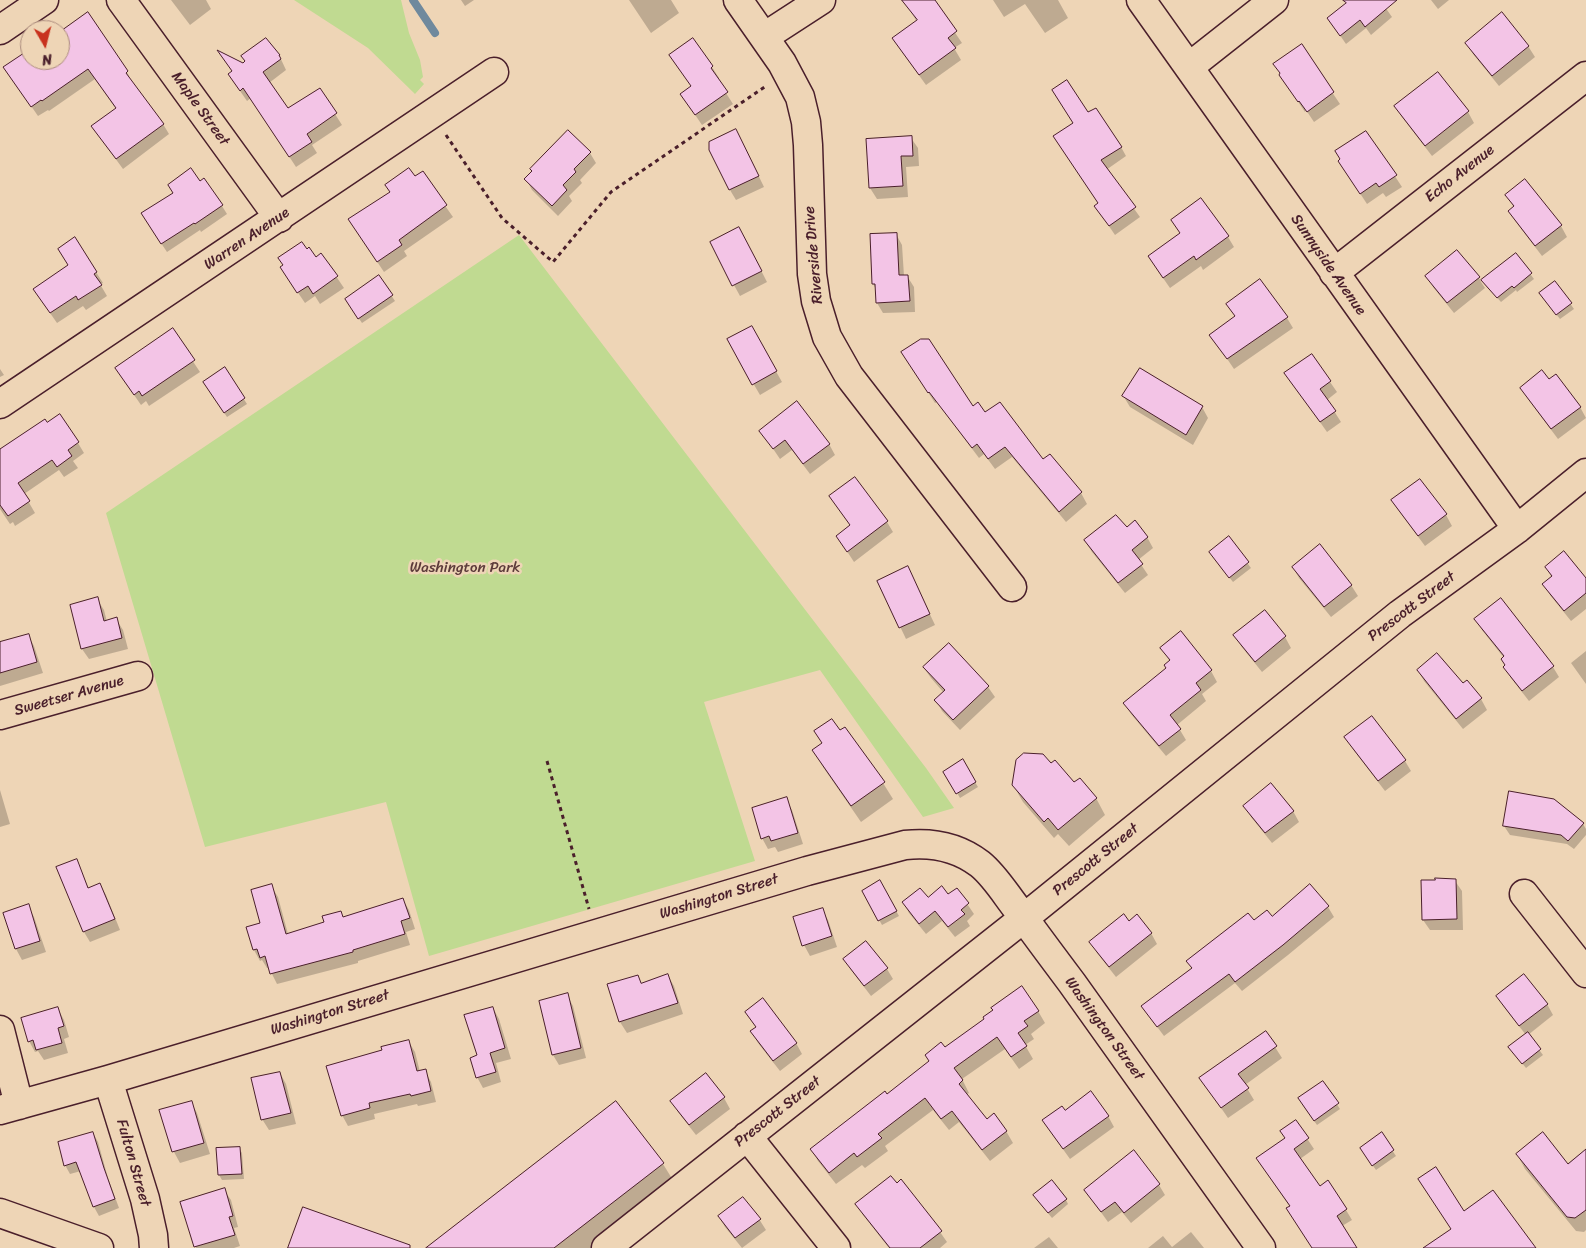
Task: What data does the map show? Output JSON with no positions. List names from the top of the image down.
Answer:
{
  "streets": {
    "street": [
      "Maple Street",
      "Echo Avenue",
      "Warren Avenue",
      "Riverside Drive",
      "Sunnyside Avenue",
      "Prescott Street",
      "Sweetser Avenue",
      "Washington Street",
      "Fulton Street"
    ]
  },
  "crossings": [
    ["Maple Street", "Warren Avenue"],
    ["Echo Avenue", "Sunnyside Avenue"],
    ["Sunnyside Avenue", "Prescott Street"],
    ["Prescott Street", "Washington Street"],
    ["Washington Street", "Fulton Street"]
  ],
  "parks": ["Washington Park"],
  "north": "bottom"
}
